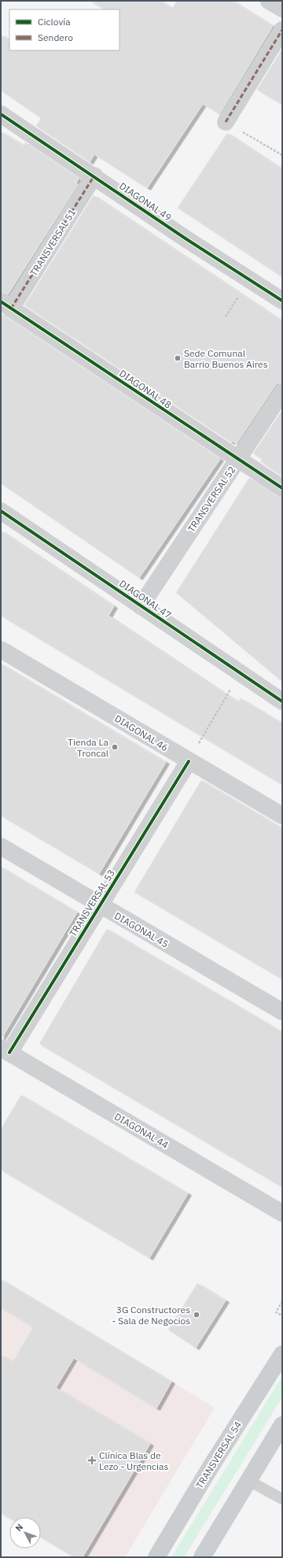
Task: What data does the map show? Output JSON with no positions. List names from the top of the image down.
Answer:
{
  "streets": {
    "main road": ["TRANSVERSAL 54"],
    "street": [
      "DIAGONAL 49",
      "TRANSVERSAL 51",
      "DIAGONAL 48",
      "TRANSVERSAL 52",
      "DIAGONAL 47",
      "DIAGONAL 46",
      "TRANSVERSAL 53",
      "DIAGONAL 45",
      "DIAGONAL 44"
    ]
  },
  "crossings": [
    ["DIAGONAL 49", "TRANSVERSAL 51"],
    ["TRANSVERSAL 51", "DIAGONAL 48"],
    ["DIAGONAL 48", "TRANSVERSAL 52"],
    ["TRANSVERSAL 52", "DIAGONAL 47"],
    ["DIAGONAL 46", "TRANSVERSAL 53"],
    ["TRANSVERSAL 53", "DIAGONAL 45"],
    ["TRANSVERSAL 53", "DIAGONAL 44"]
  ],
  "places": {
    "other": ["Sede Comunal Barrio Buenos Aires", "Tienda La Troncal", "3G Constructores - Sala de Negocios"],
    "health": ["Clínica Blas de Lezo - Urgencias"]
  },
  "legend": ["Ciclovía", "Sendero"],
  "north": "top left"
}
